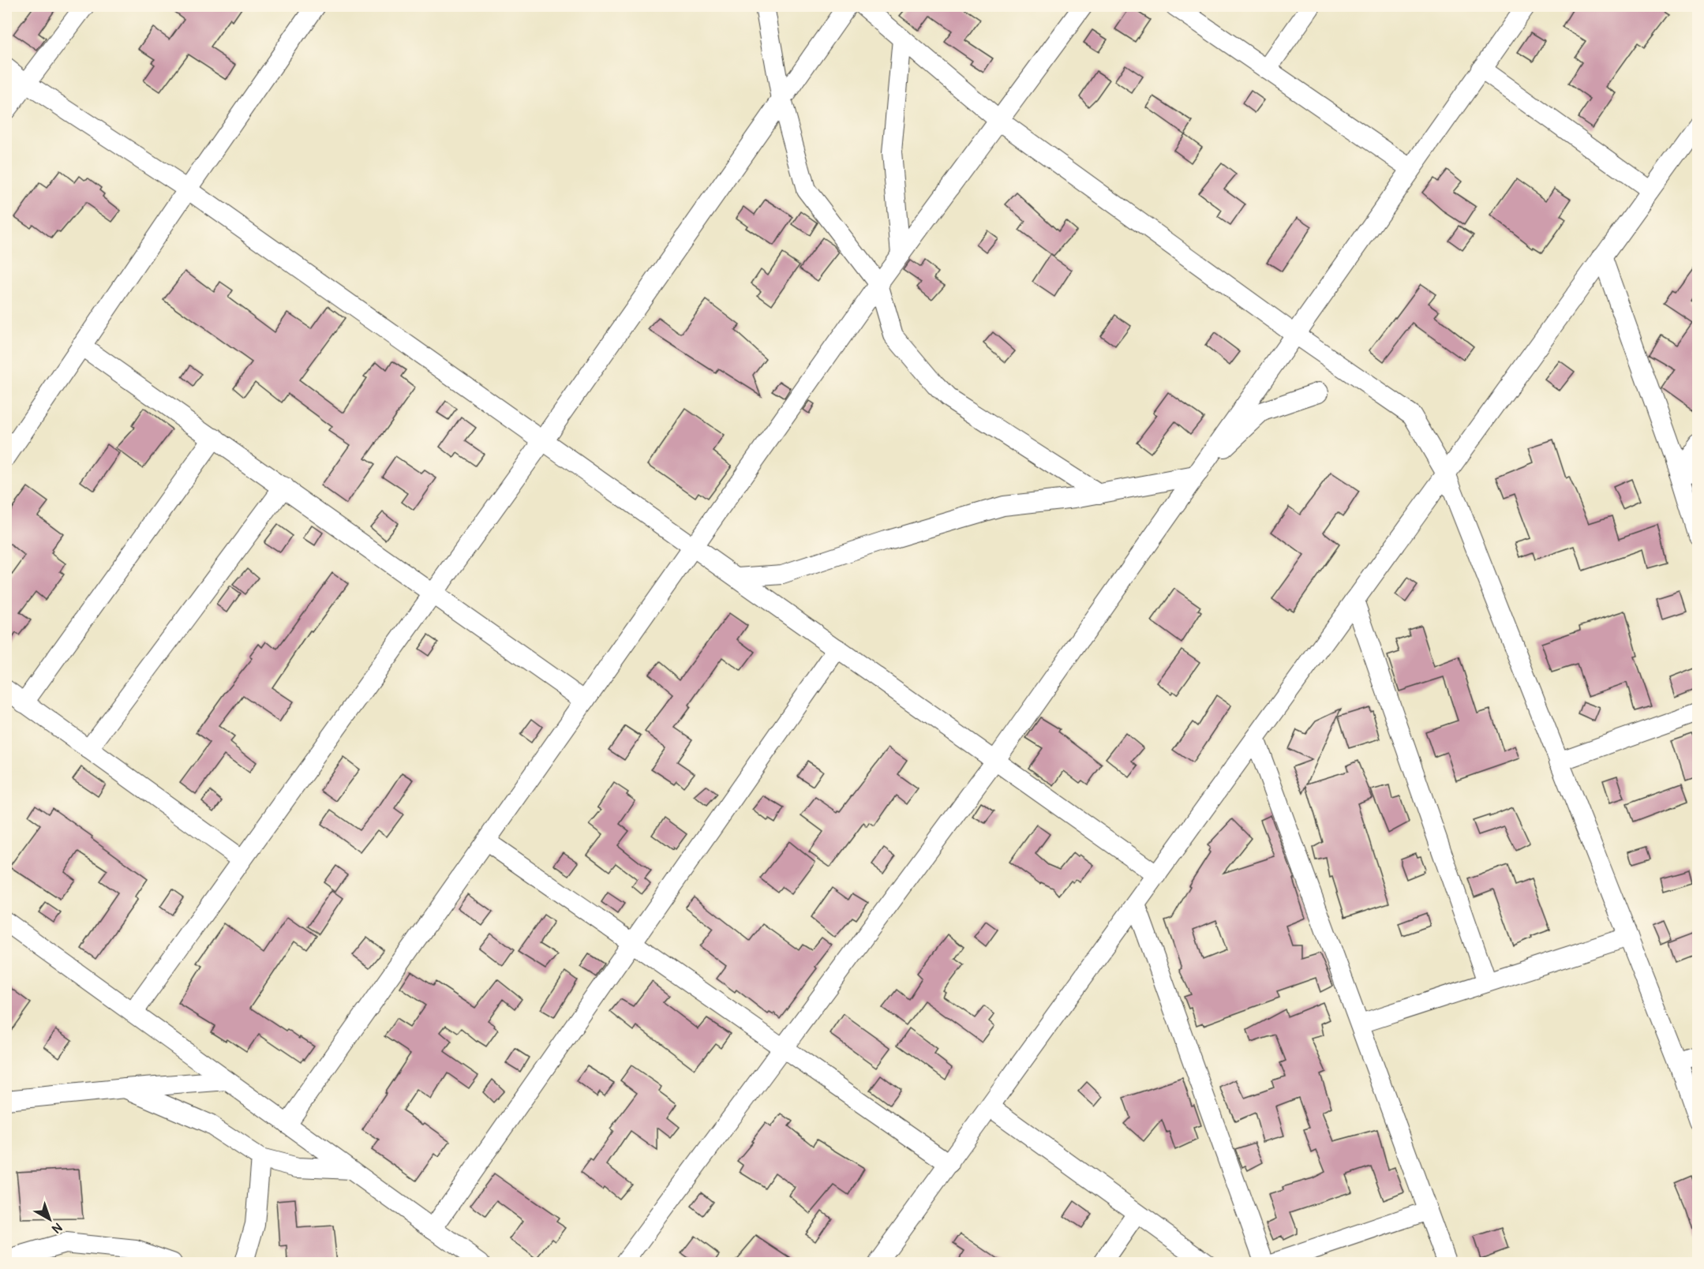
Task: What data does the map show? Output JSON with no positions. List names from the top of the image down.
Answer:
{
  "north": "bottom right"
}
